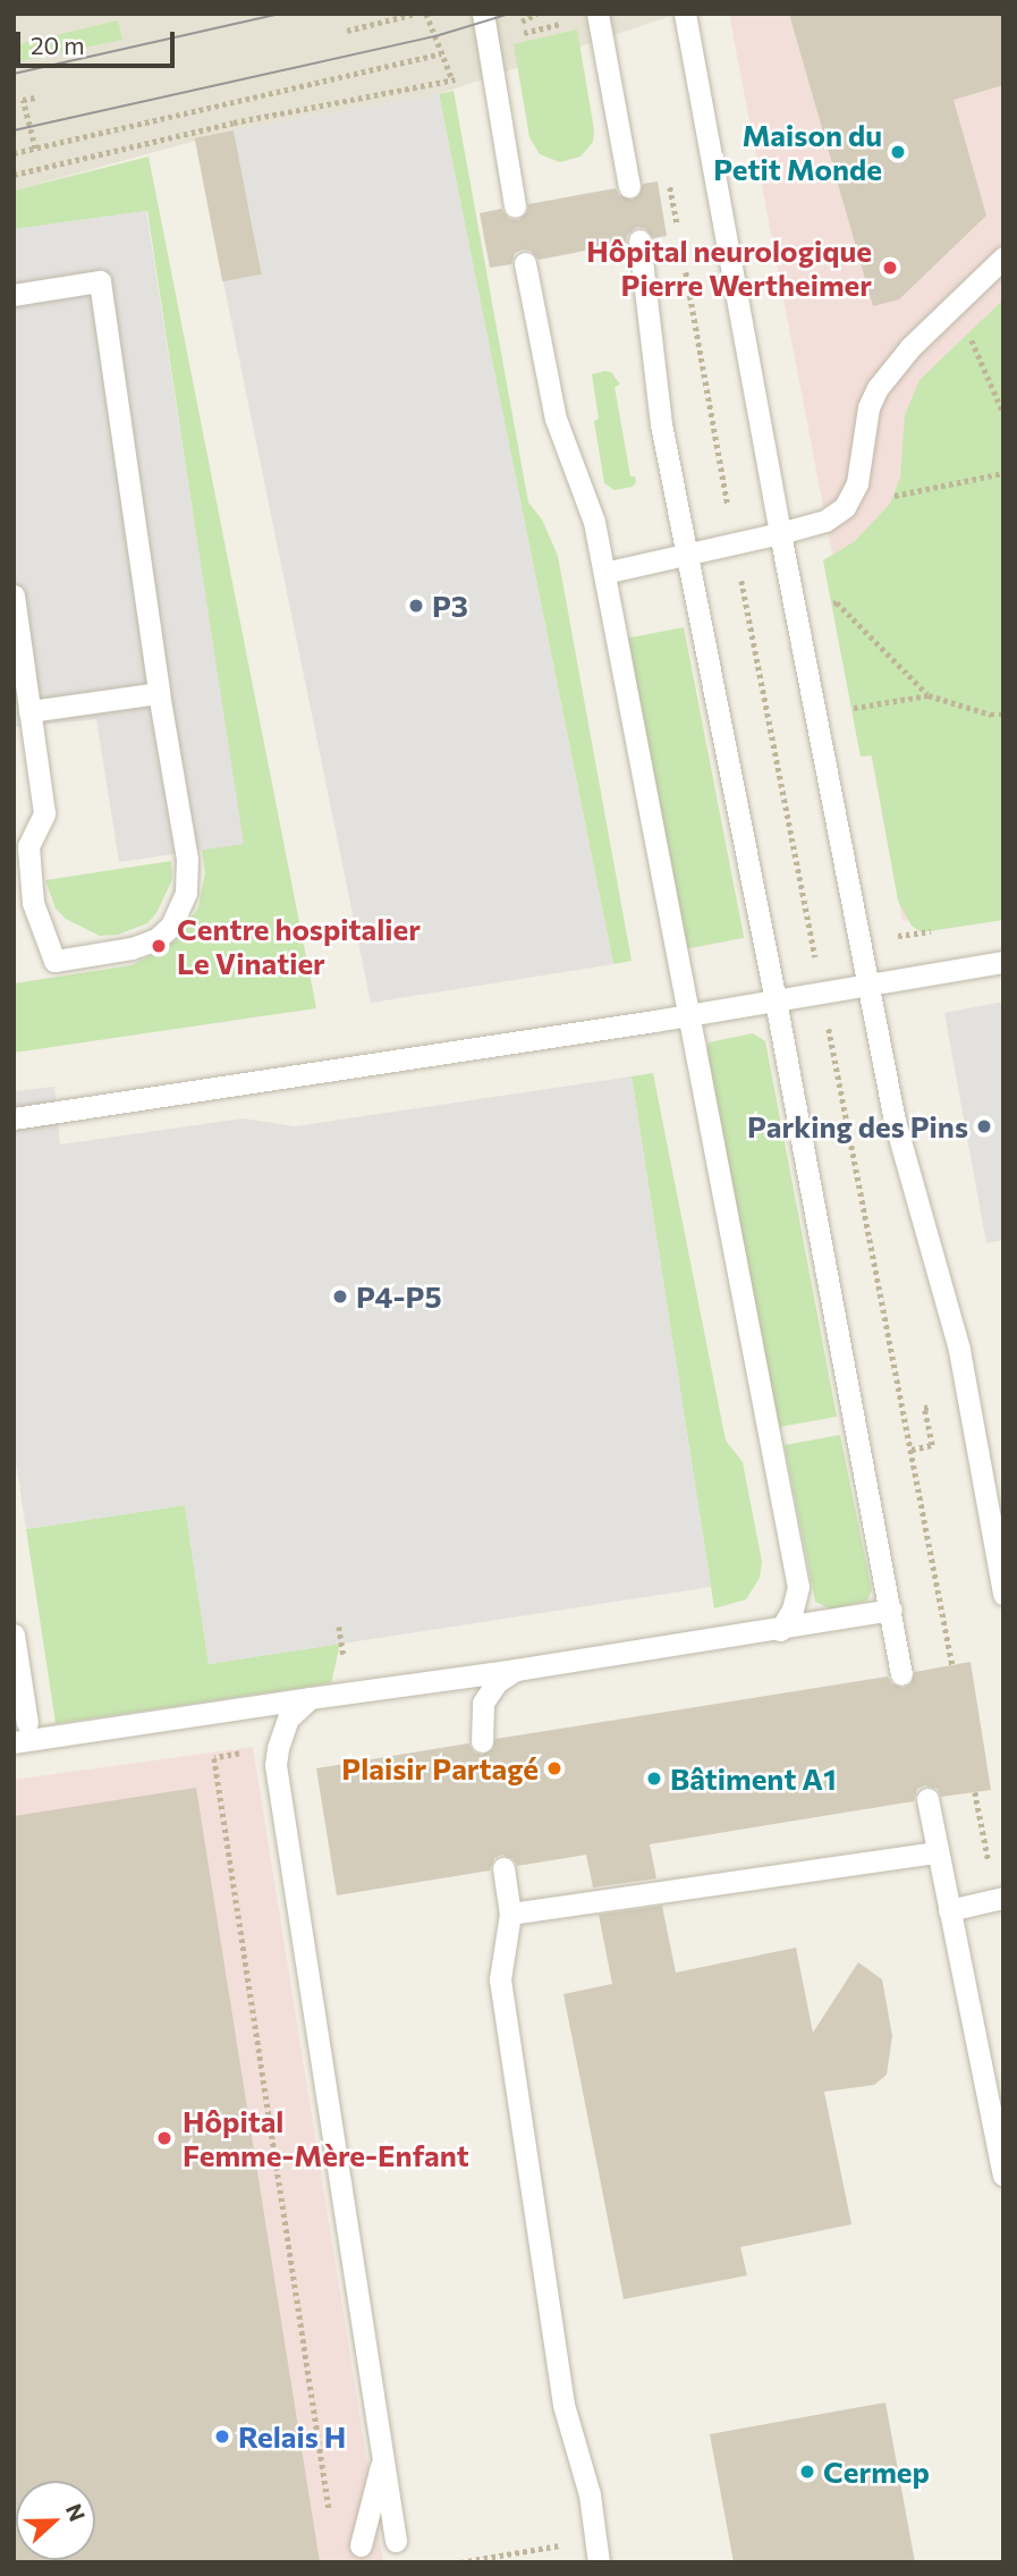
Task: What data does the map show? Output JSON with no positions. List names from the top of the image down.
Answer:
{
  "places": [
    "Maison du Petit Monde",
    "Hôpital neurologique Pierre Wertheimer",
    "P3",
    "Centre hospitalier Le Vinatier",
    "Parking des Pins",
    "P4-P5",
    "Plaisir Partagé",
    "Bâtiment A1",
    "Hôpital Femme-Mère-Enfant",
    "Relais H",
    "Cermep"
  ],
  "scale_bar": "20 m",
  "north": "right"
}
